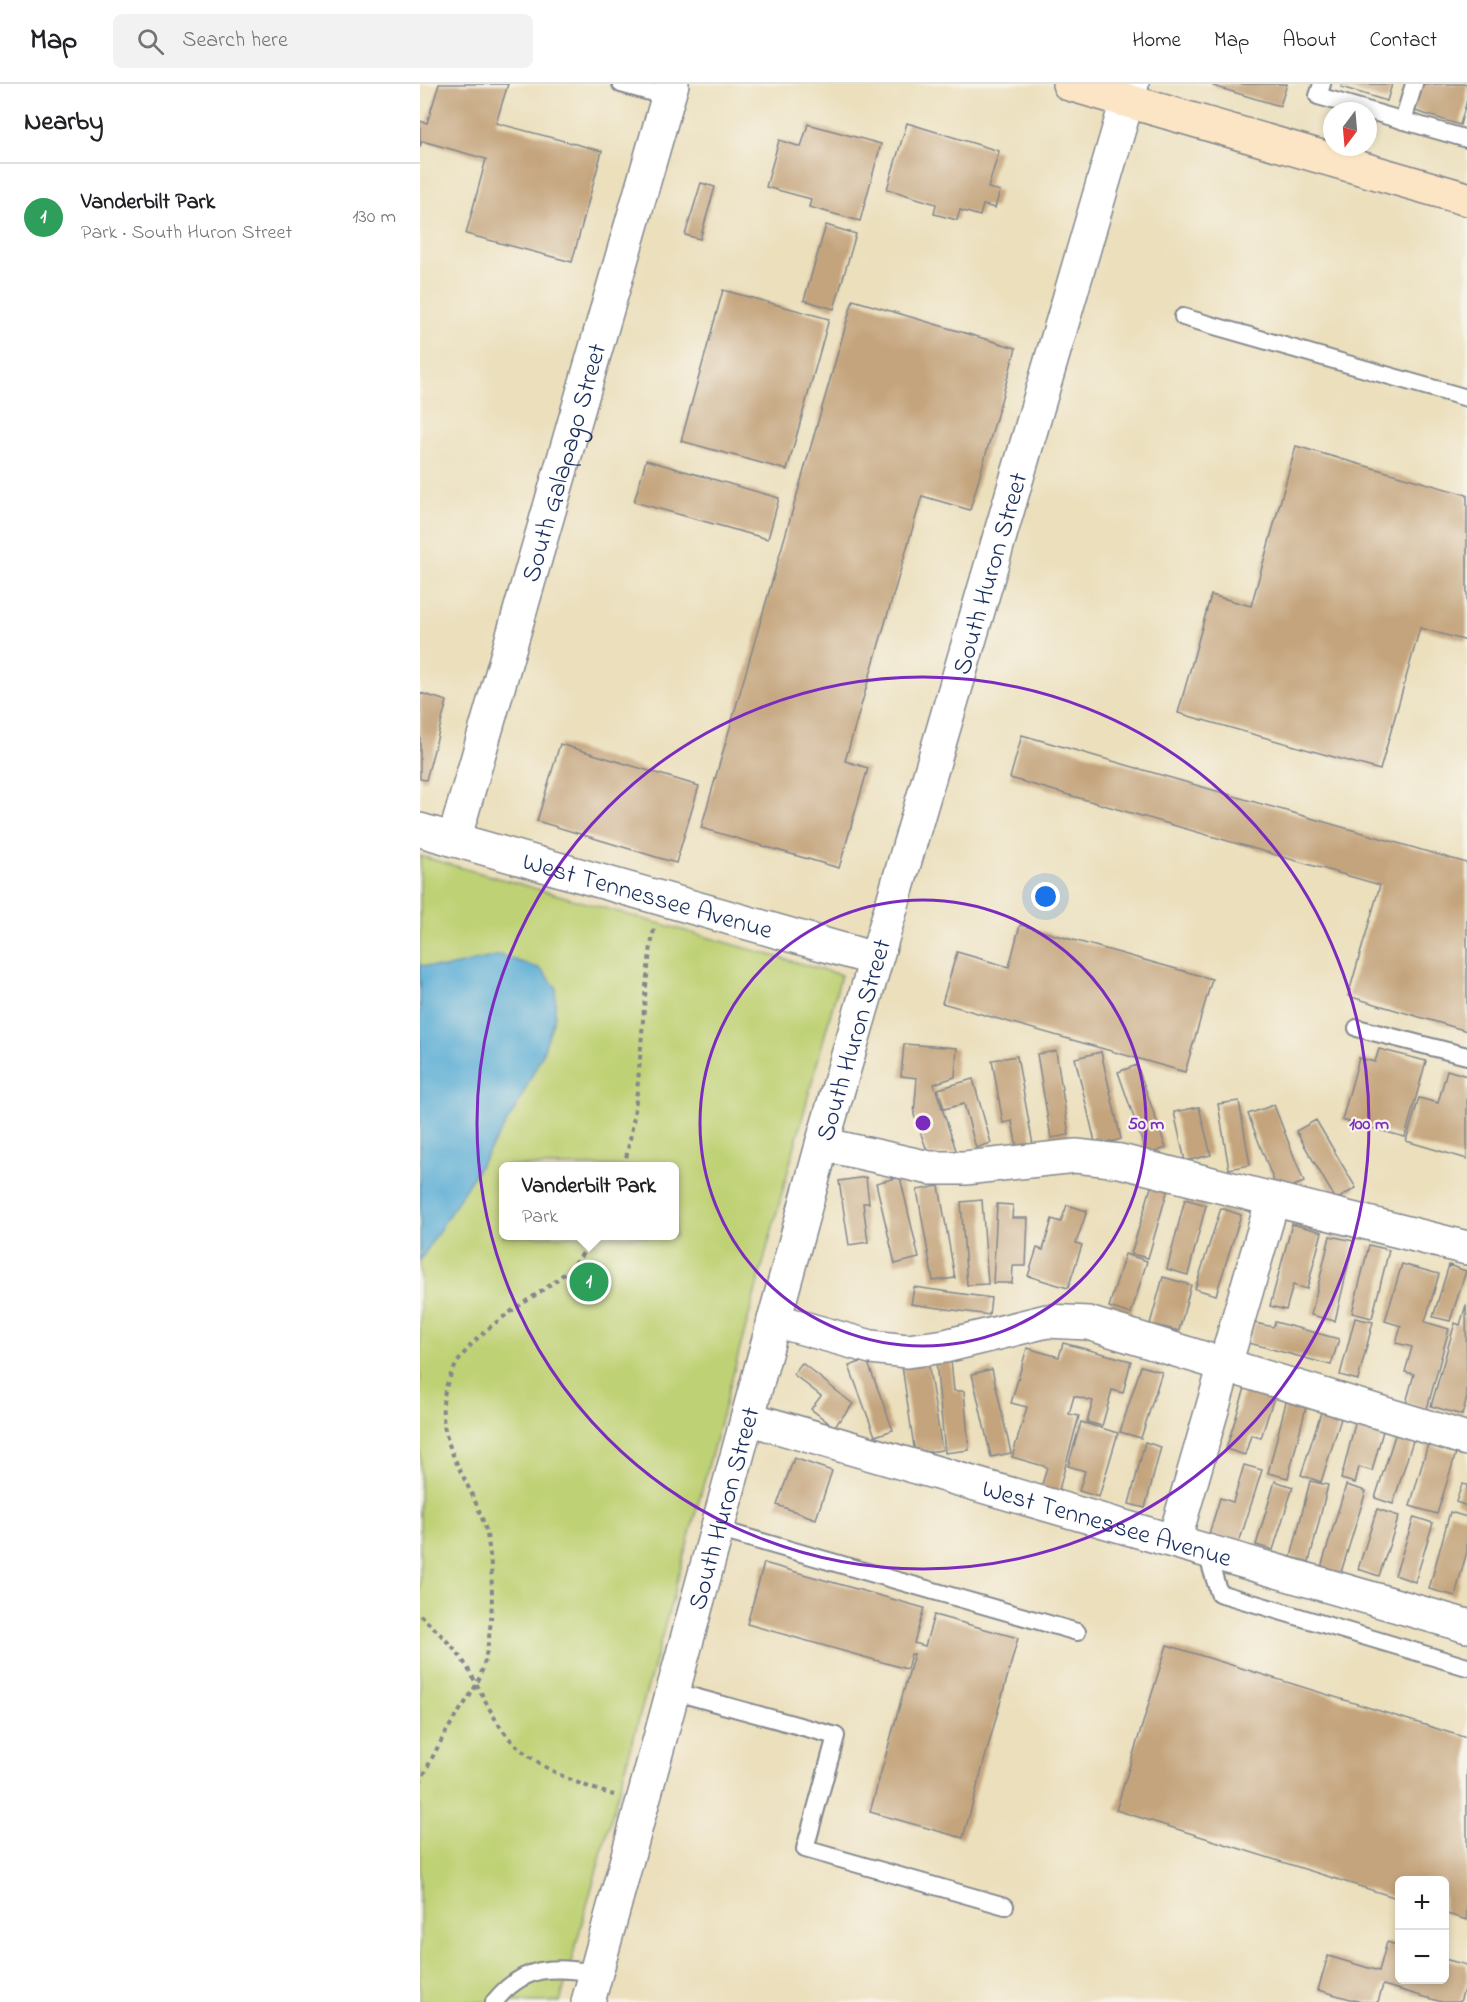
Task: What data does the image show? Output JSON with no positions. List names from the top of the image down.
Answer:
{
  "streets": {
    "street": ["South Galapago Street", "South Huron Street", "West Tennessee Avenue"]
  },
  "crossings": [
    ["South Galapago Street", "West Tennessee Avenue"],
    ["South Huron Street", "West Tennessee Avenue"]
  ],
  "north": "bottom",
  "page": {
    "header": "Map",
    "search": "Search here",
    "nav": [
      "Home",
      "Map",
      "About",
      "Contact"
    ],
    "heading": "Nearby",
    "list": [
      {
        "mark": "1",
        "name": "Vanderbilt Park",
        "note": "Park · South Huron Street",
        "value": "130 m"
      }
    ],
    "popup": ["Vanderbilt Park", "Park"],
    "pins": "1",
    "map_buttons": ["+", "−"]
  },
  "rings": ["50 m", "100 m"]
}
